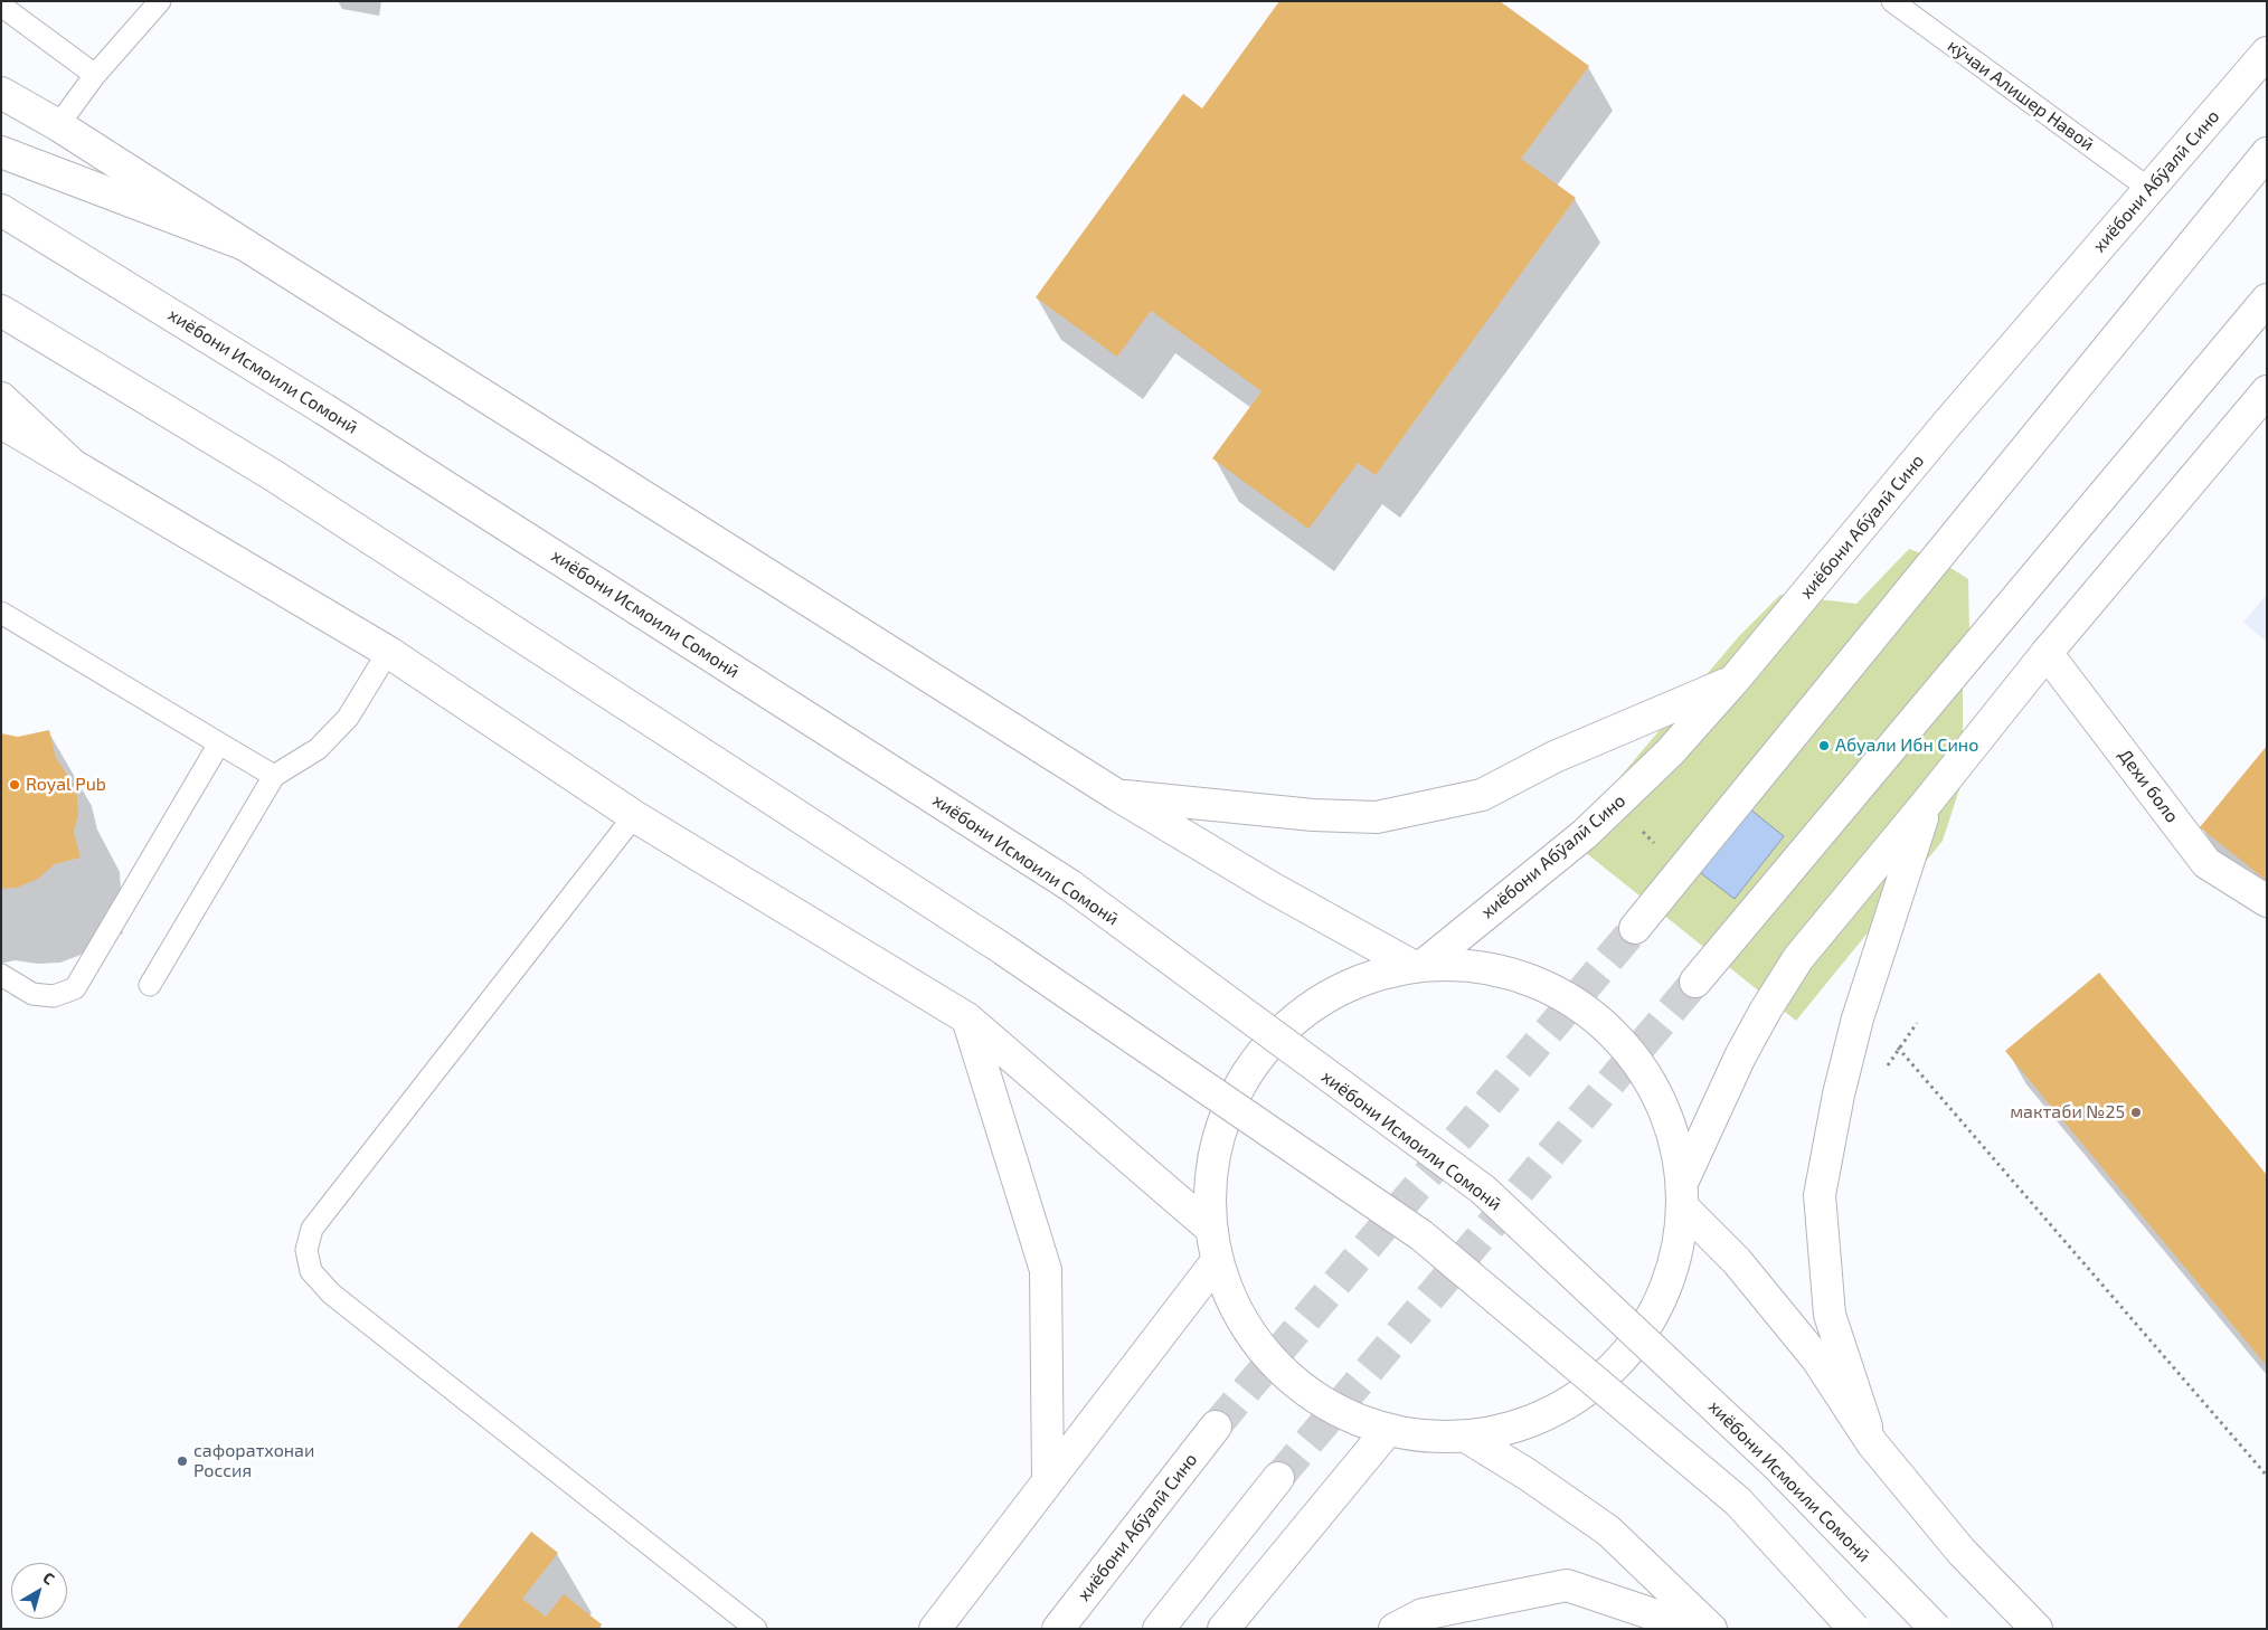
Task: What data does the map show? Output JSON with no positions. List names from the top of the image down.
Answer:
{
  "streets": {
    "main road": ["хиёбони Абӯалӣ Сино", "хиёбони Исмоили Сомонӣ", "Дехи боло"],
    "lane": ["кӯчаи Алишер Навоӣ"]
  },
  "crossings": [
    ["кӯчаи Алишер Навоӣ", "хиёбони Абӯалӣ Сино"]
  ],
  "places": [
    "Абуали Ибн Сино",
    "Royal Pub",
    "мактаби №25",
    "сафоратхонаи Россия"
  ],
  "north": "top right"
}
